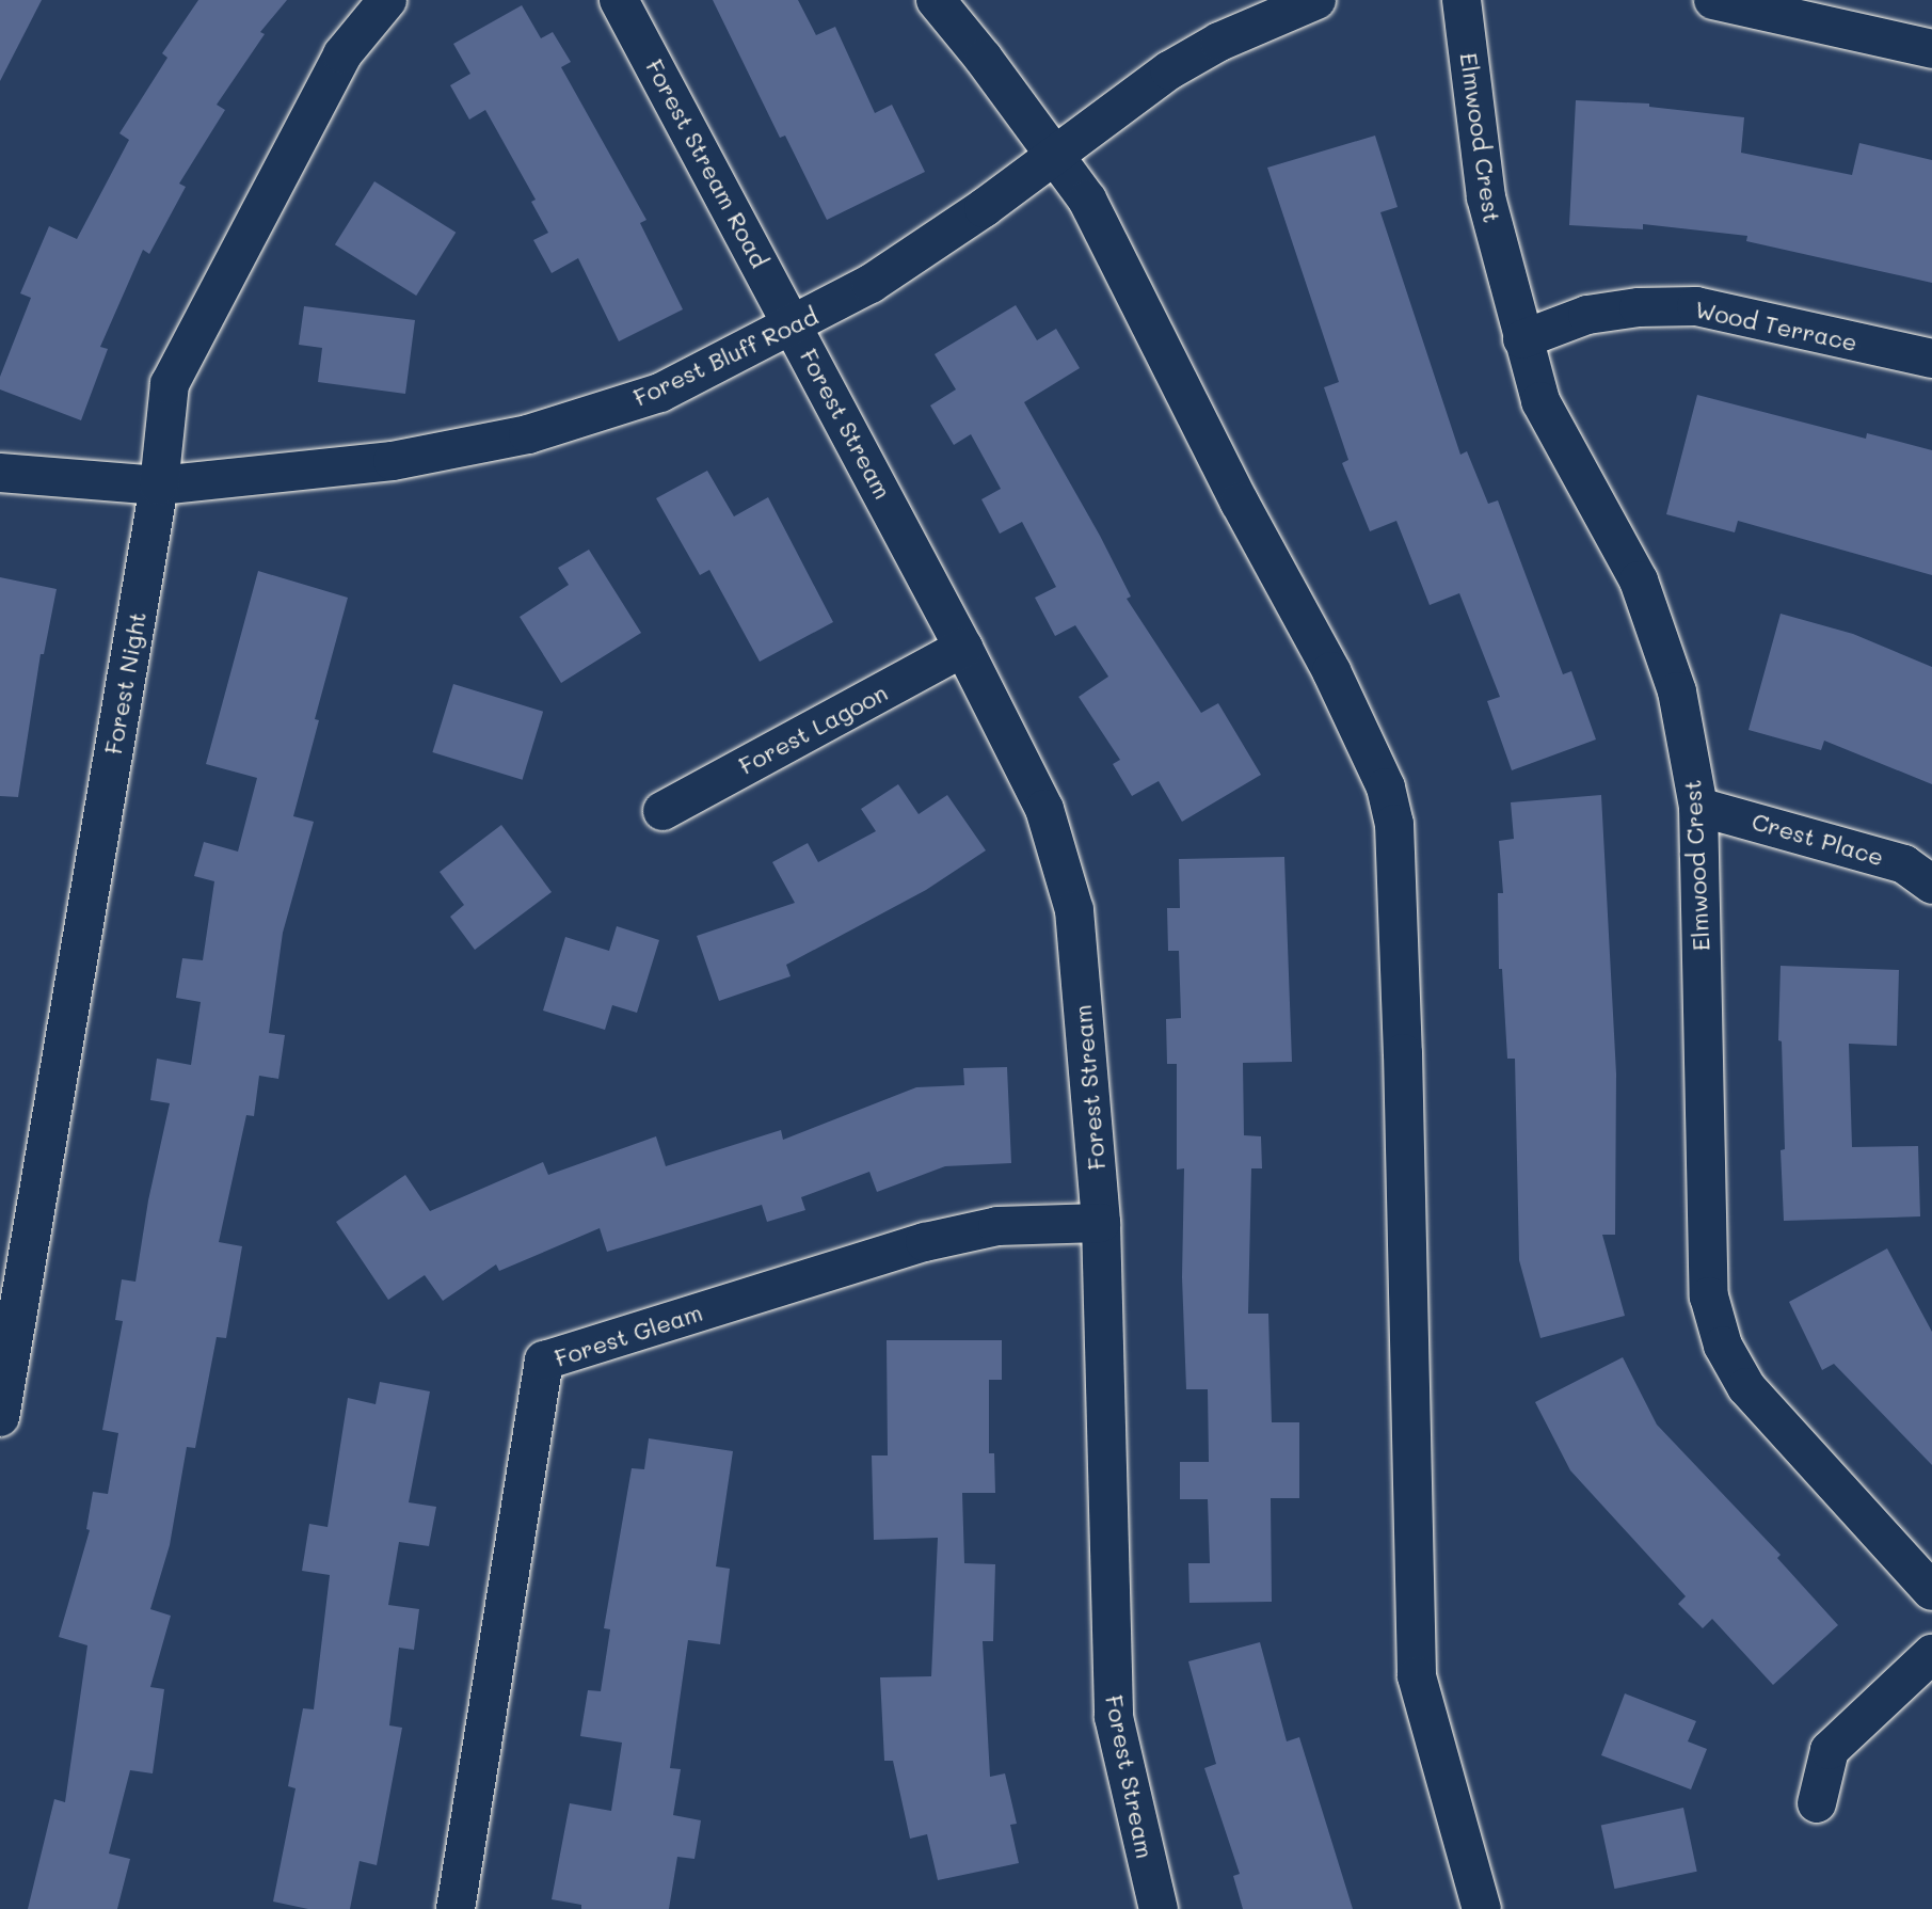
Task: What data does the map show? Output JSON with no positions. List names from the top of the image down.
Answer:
{
  "streets": {
    "street": [
      "Elmwood Crest",
      "Forest Stream Road",
      "Wood Terrace",
      "Forest Bluff Road",
      "Forest Stream",
      "Forest Night",
      "Forest Lagoon",
      "Crest Place",
      "Forest Gleam"
    ]
  },
  "crossings": [
    ["Elmwood Crest", "Wood Terrace"],
    ["Elmwood Crest", "Crest Place"],
    ["Forest Stream Road", "Forest Bluff Road"],
    ["Forest Stream Road", "Forest Stream"],
    ["Forest Bluff Road", "Forest Stream"],
    ["Forest Bluff Road", "Forest Night"],
    ["Forest Stream", "Forest Lagoon"],
    ["Forest Stream", "Forest Gleam"]
  ]
}
